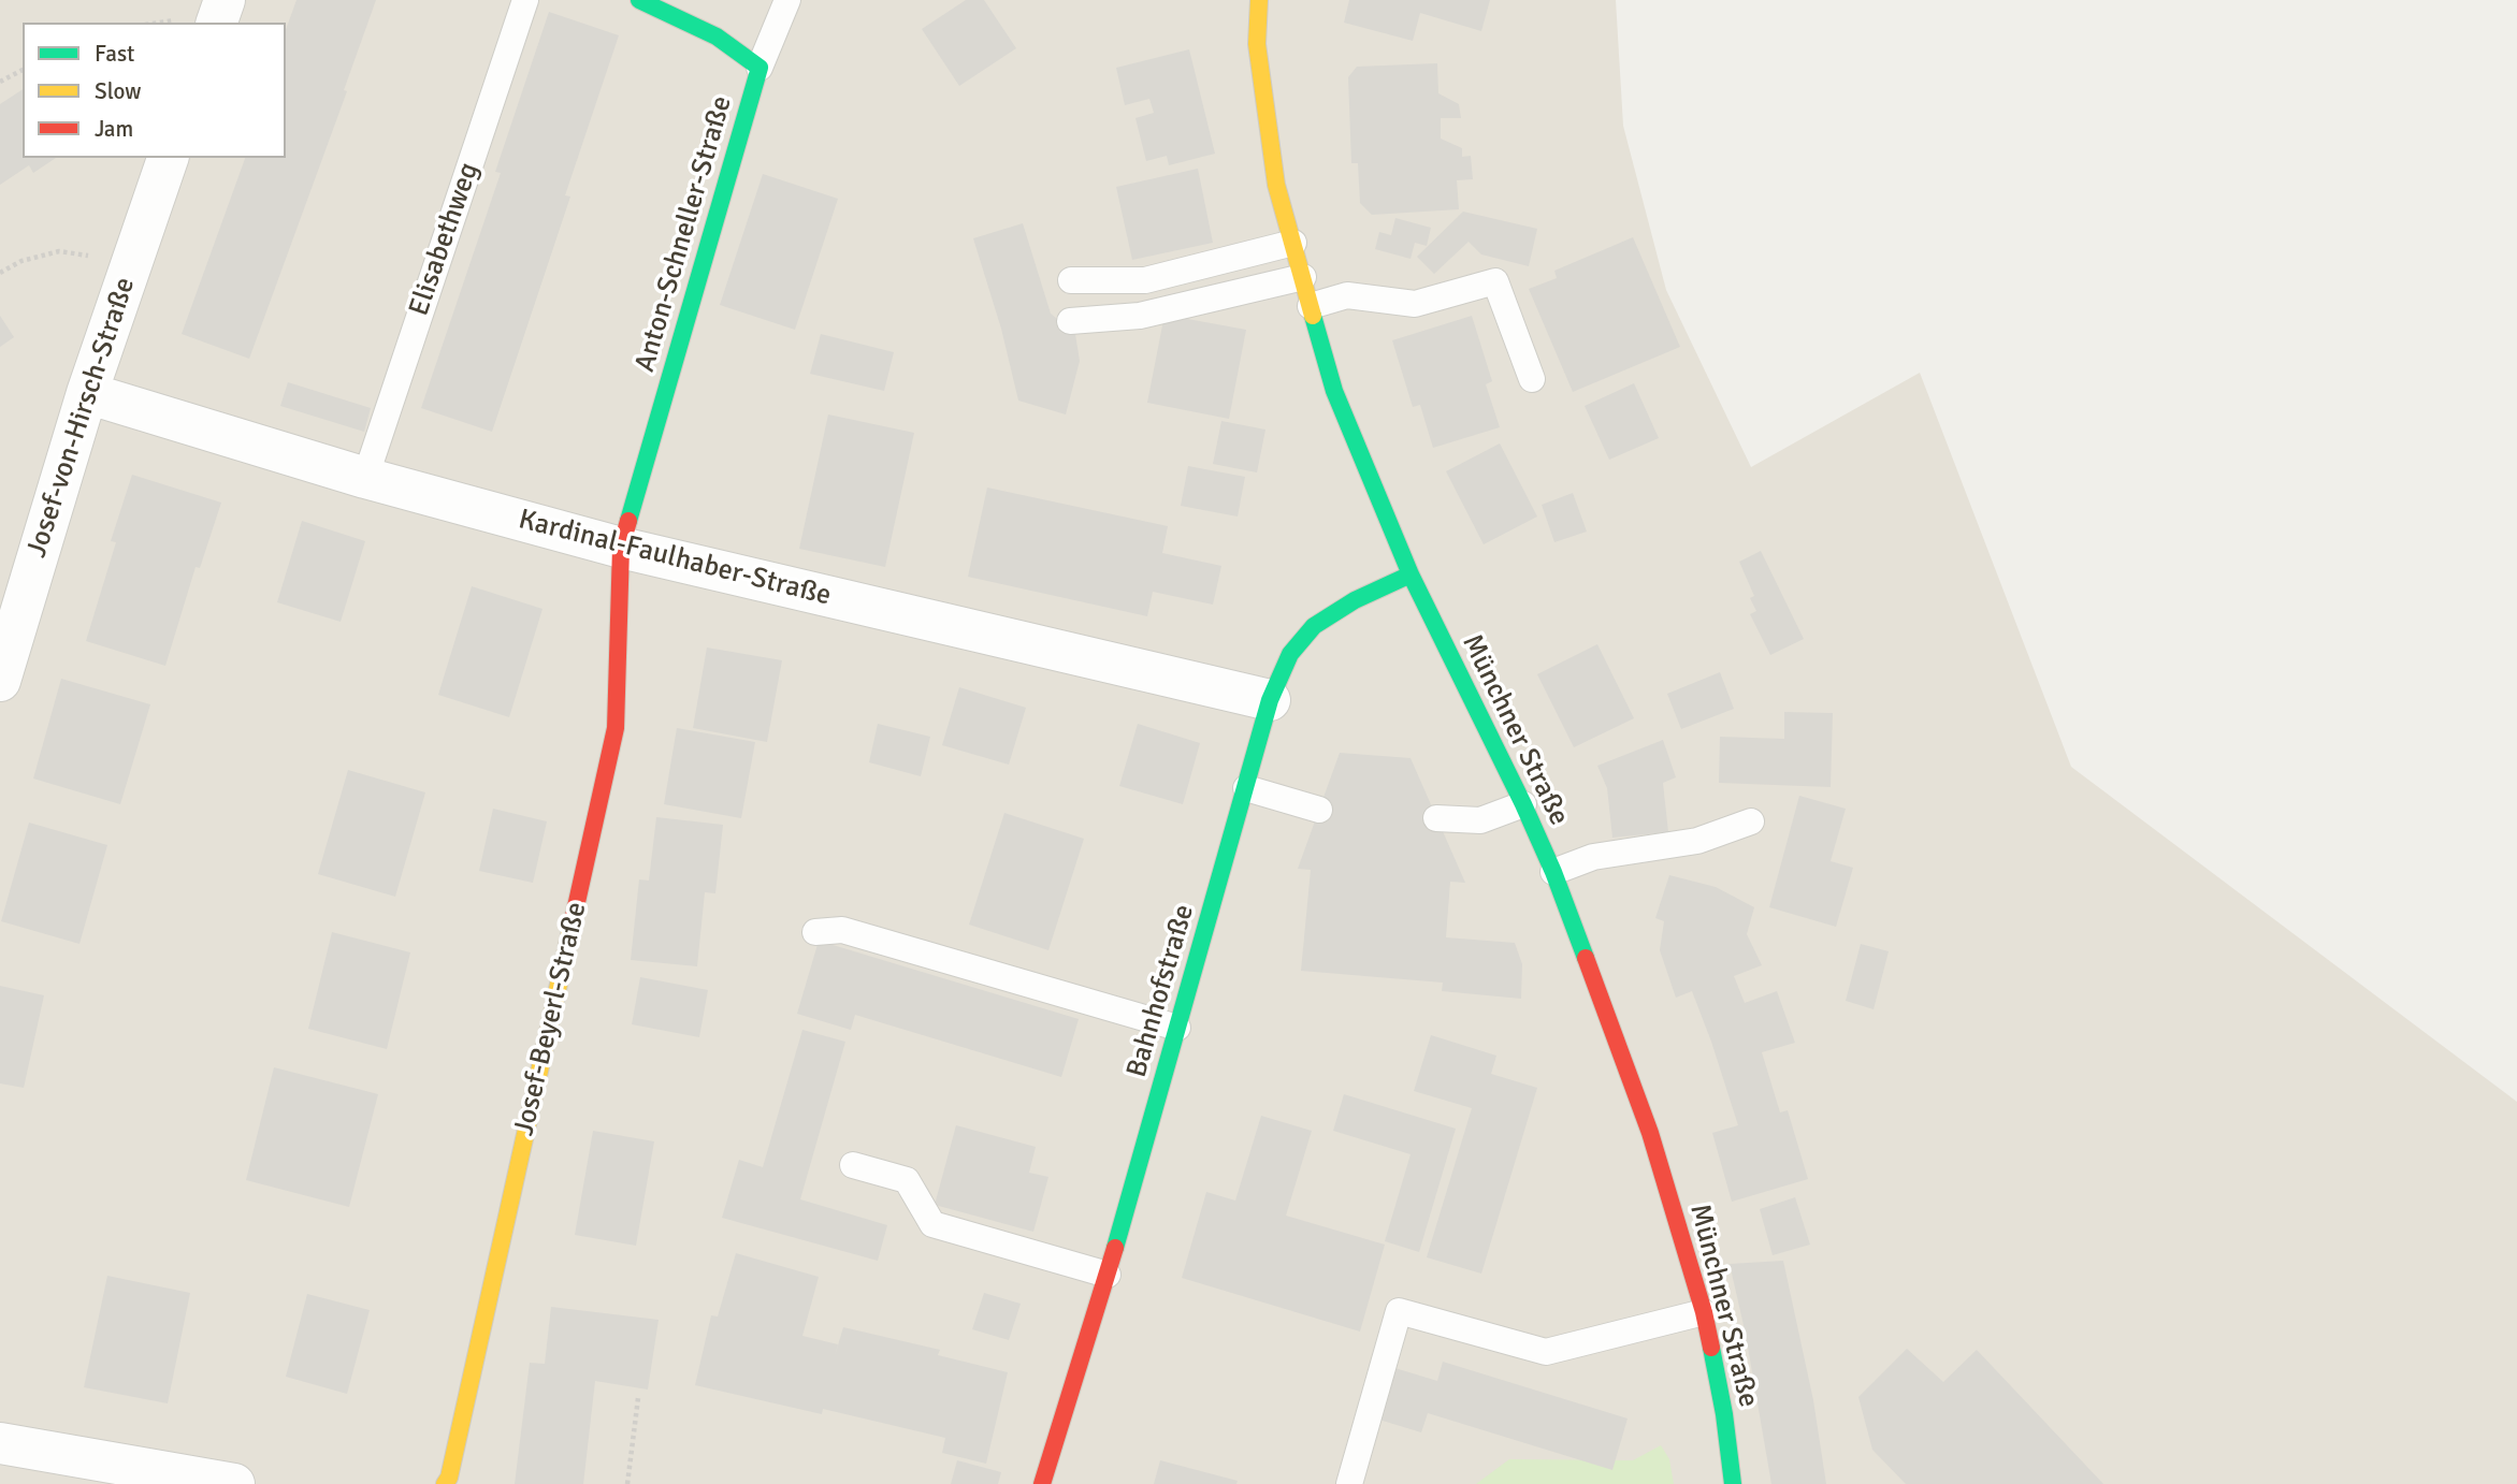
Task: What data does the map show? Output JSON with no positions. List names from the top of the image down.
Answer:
{
  "streets": {
    "street": [
      "Anton-Schneller-Straße",
      "Josef-von-Hirsch-Straße",
      "Kardinal-Faulhaber-Straße",
      "Münchner Straße",
      "Bahnhofstraße",
      "Josef-Beyerl-Straße"
    ],
    "lane": ["Elisabethweg"]
  },
  "crossings": [
    ["Anton-Schneller-Straße", "Kardinal-Faulhaber-Straße"],
    ["Anton-Schneller-Straße", "Josef-Beyerl-Straße"],
    ["Elisabethweg", "Kardinal-Faulhaber-Straße"],
    ["Josef-von-Hirsch-Straße", "Kardinal-Faulhaber-Straße"],
    ["Kardinal-Faulhaber-Straße", "Bahnhofstraße"],
    ["Kardinal-Faulhaber-Straße", "Josef-Beyerl-Straße"],
    ["Münchner Straße", "Bahnhofstraße"]
  ],
  "legend": ["Fast", "Slow", "Jam"]
}
